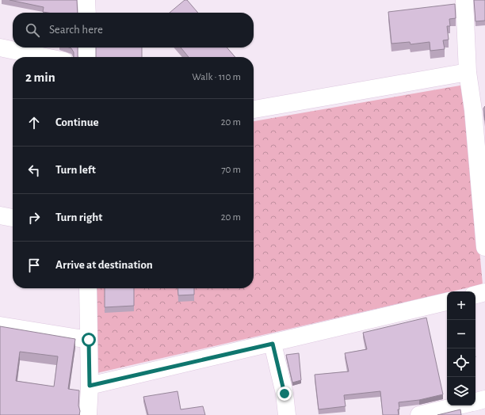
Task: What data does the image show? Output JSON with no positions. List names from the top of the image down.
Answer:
{
  "page": {
    "search": "Search here",
    "heading": ["2 min", "Walk · 110 m"],
    "list": [
      ["Continue", "20 m"],
      ["Turn left", "70 m"],
      ["Turn right", "20 m"],
      "Arrive at destination"
    ],
    "map_buttons": ["+", "−"]
  }
}
